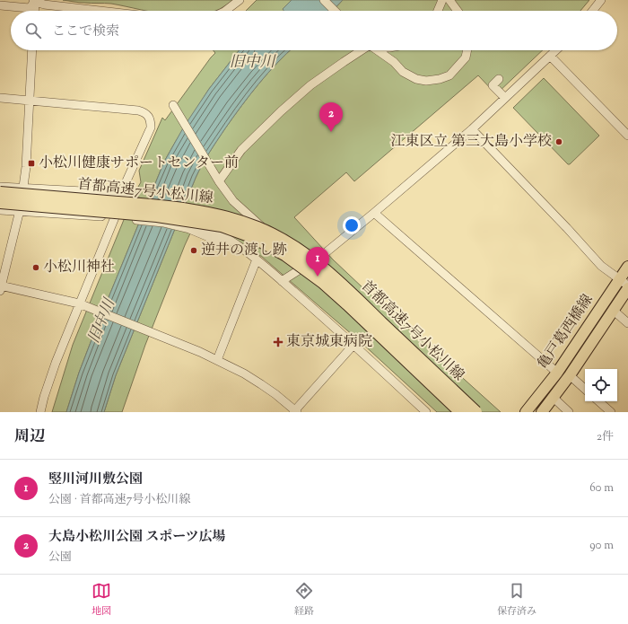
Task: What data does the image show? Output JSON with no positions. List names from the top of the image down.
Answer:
{
  "streets": {
    "highway": ["首都高速7号小松川線"],
    "main road": ["亀戸葛西橋線"]
  },
  "water": ["旧中川"],
  "places": {
    "other": ["江東区立 第三大島小学校", "逆井の渡し跡", "小松川神社"],
    "transit": ["小松川健康サポートセンター前"],
    "health": ["東京城東病院"]
  },
  "page": {
    "search": "ここで検索",
    "pins": ["2", "1"],
    "heading": ["周辺", "2件"],
    "list": [
      {
        "mark": "1",
        "name": "竪川河川敷公園",
        "note": "公園 · 首都高速7号小松川線",
        "value": "60 m"
      },
      {
        "mark": "2",
        "name": "大島小松川公園 スポーツ広場",
        "note": "公園",
        "value": "90 m"
      }
    ],
    "nav": ["地図", "経路", "保存済み"]
  }
}
